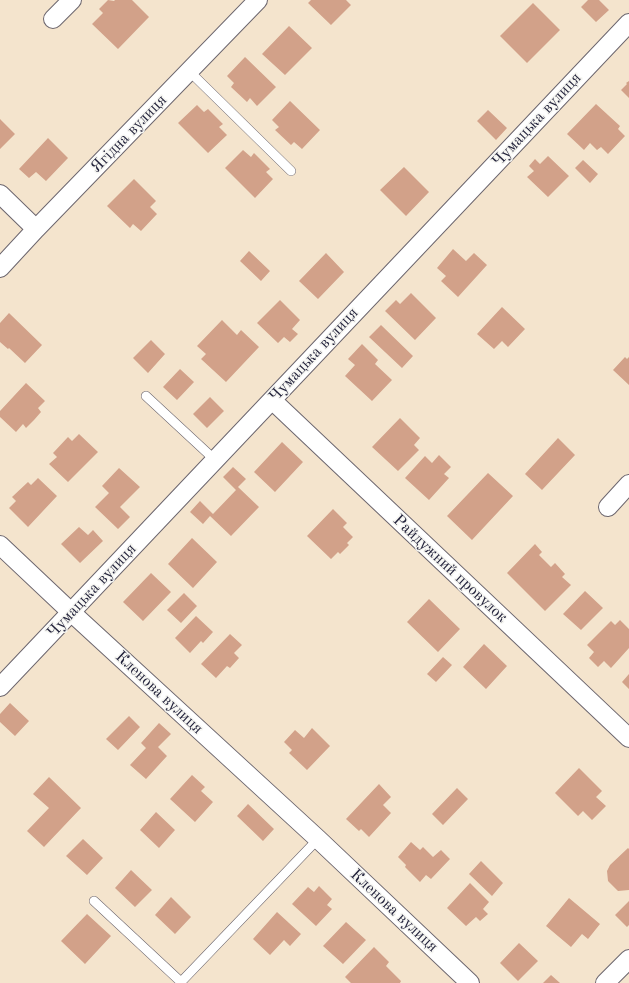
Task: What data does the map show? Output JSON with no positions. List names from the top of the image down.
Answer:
{
  "streets": {
    "street": [
      "Чумацька вулиця",
      "Ягідна вулиця",
      "Райдужний провулок",
      "Кленова вулиця"
    ]
  },
  "crossings": [
    ["Чумацька вулиця", "Райдужний провулок"],
    ["Чумацька вулиця", "Кленова вулиця"]
  ]
}
